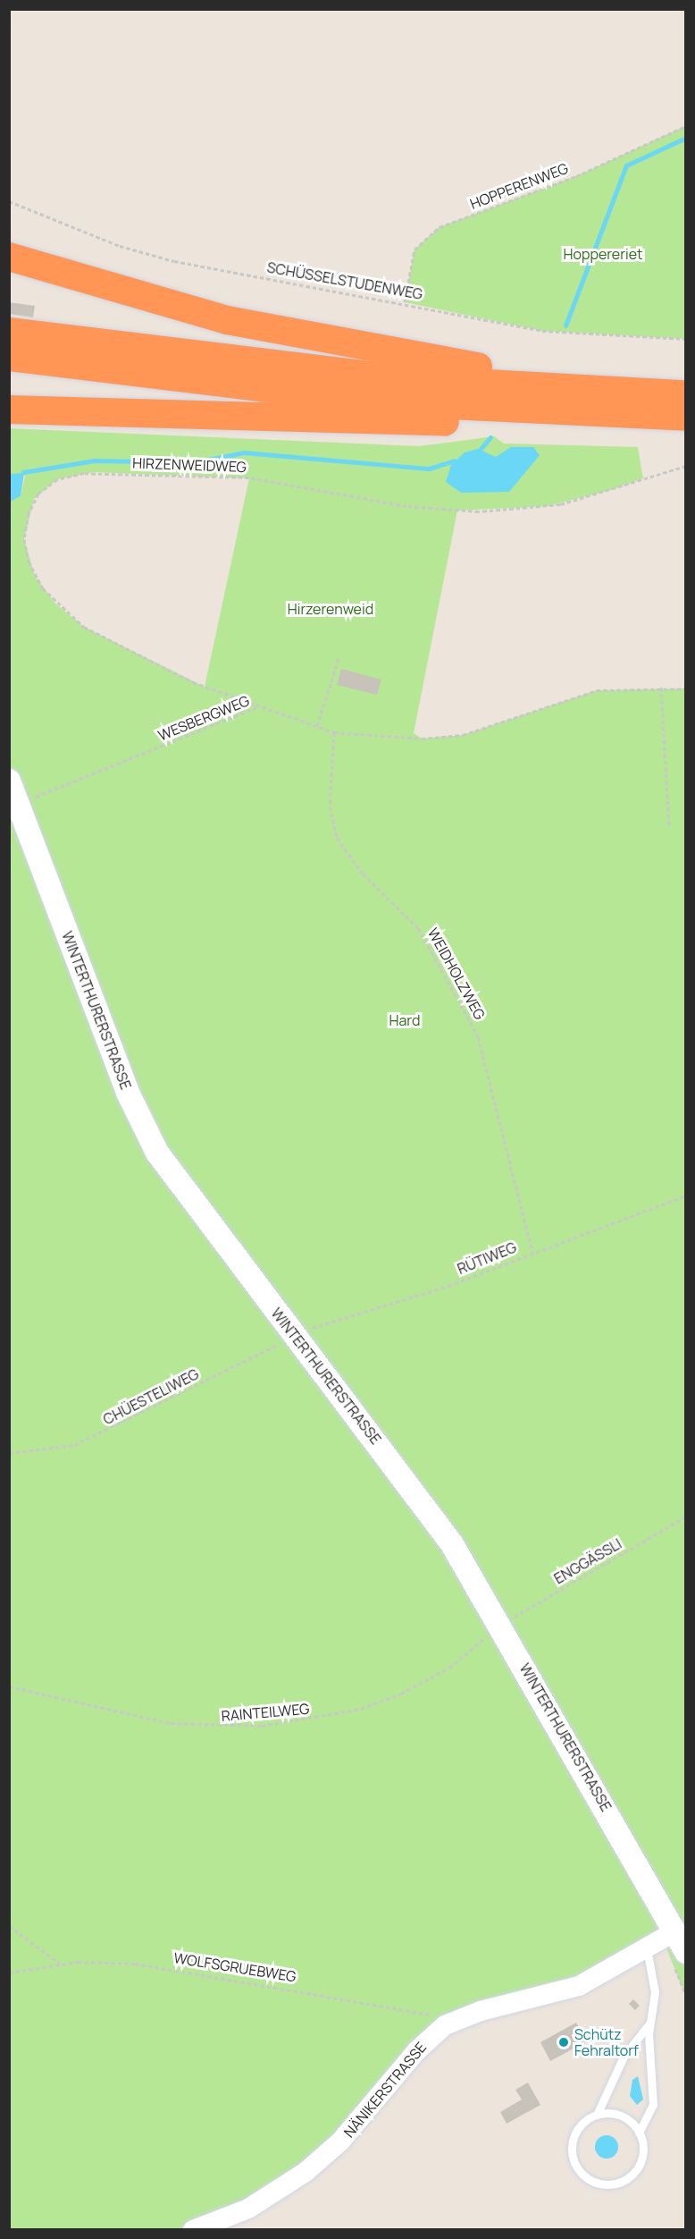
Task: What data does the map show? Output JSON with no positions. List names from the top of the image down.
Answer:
{
  "streets": {
    "main road": ["WINTERTHURERSTRASSE"],
    "street": ["NÄNIKERSTRASSE"],
    "path": [
      "HOPPERENWEG",
      "SCHÜSSELSTUDENWEG",
      "HIRZENWEIDWEG",
      "WESBERGWEG",
      "WEIDHOLZWEG",
      "RÜTIWEG",
      "CHÜESTELIWEG",
      "ENGGÄSSLI",
      "RAINTEILWEG",
      "WOLFSGRUEBWEG"
    ]
  },
  "crossings": [
    ["HOPPERENWEG", "SCHÜSSELSTUDENWEG"],
    ["HIRZENWEIDWEG", "WESBERGWEG"],
    ["WESBERGWEG", "WEIDHOLZWEG"],
    ["WESBERGWEG", "WINTERTHURERSTRASSE"],
    ["WEIDHOLZWEG", "RÜTIWEG"],
    ["WINTERTHURERSTRASSE", "RÜTIWEG"],
    ["WINTERTHURERSTRASSE", "CHÜESTELIWEG"],
    ["WINTERTHURERSTRASSE", "ENGGÄSSLI"],
    ["WINTERTHURERSTRASSE", "RAINTEILWEG"],
    ["WINTERTHURERSTRASSE", "NÄNIKERSTRASSE"],
    ["RÜTIWEG", "CHÜESTELIWEG"],
    ["ENGGÄSSLI", "RAINTEILWEG"],
    ["WOLFSGRUEBWEG", "NÄNIKERSTRASSE"]
  ],
  "parks": ["Hoppereriet", "Hirzerenweid", "Hard"],
  "places": ["Schütz Fehraltorf"]
}
